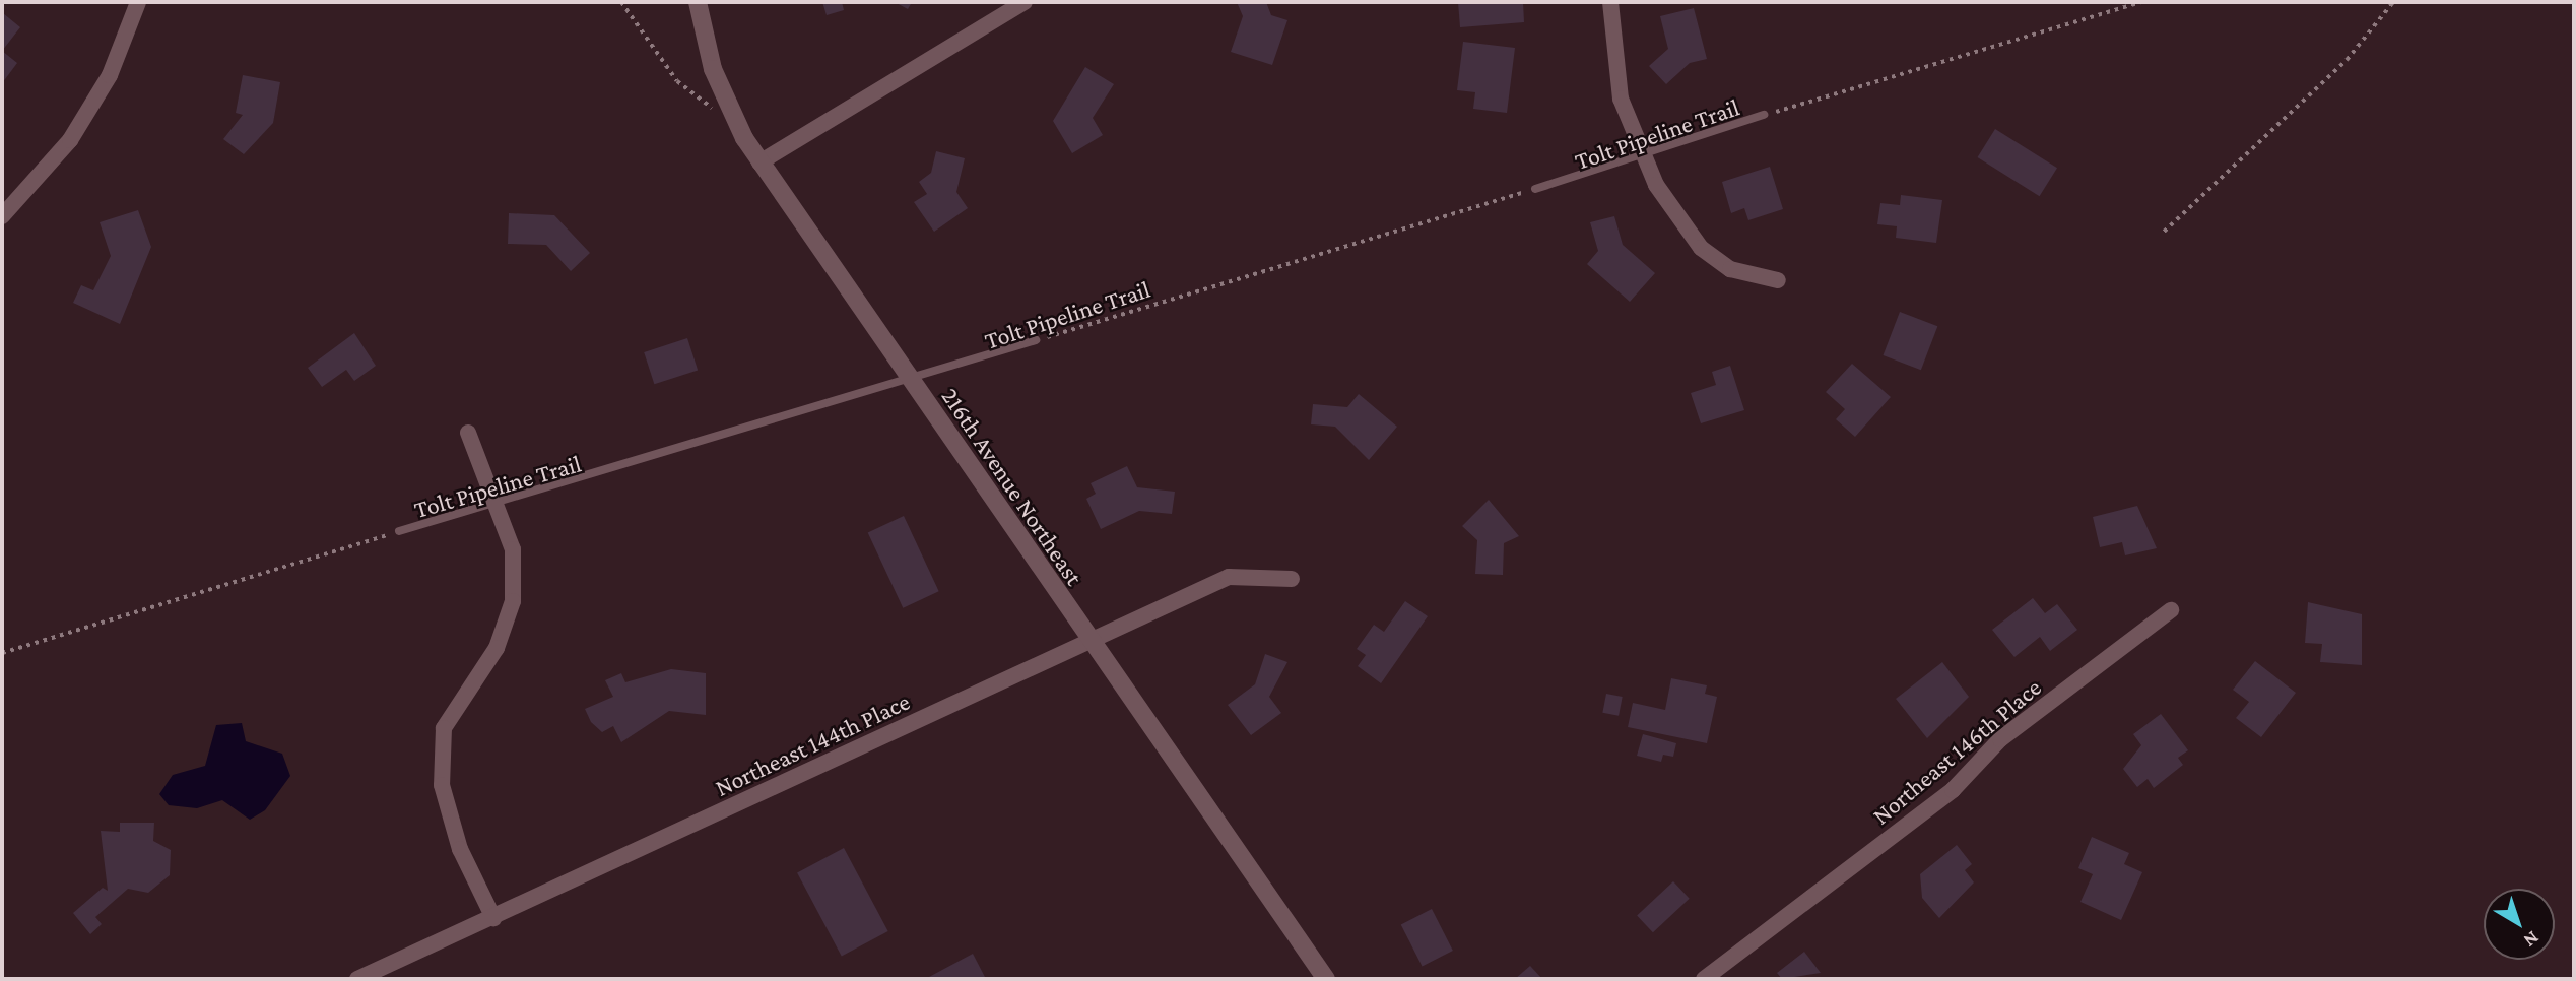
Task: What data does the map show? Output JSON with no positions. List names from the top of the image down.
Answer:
{
  "streets": {
    "street": ["216th Avenue Northeast", "Northeast 144th Place", "Northeast 146th Place"],
    "path": ["Tolt Pipeline Trail"]
  },
  "crossings": [
    ["216th Avenue Northeast", "Northeast 144th Place"]
  ],
  "north": "bottom right"
}
